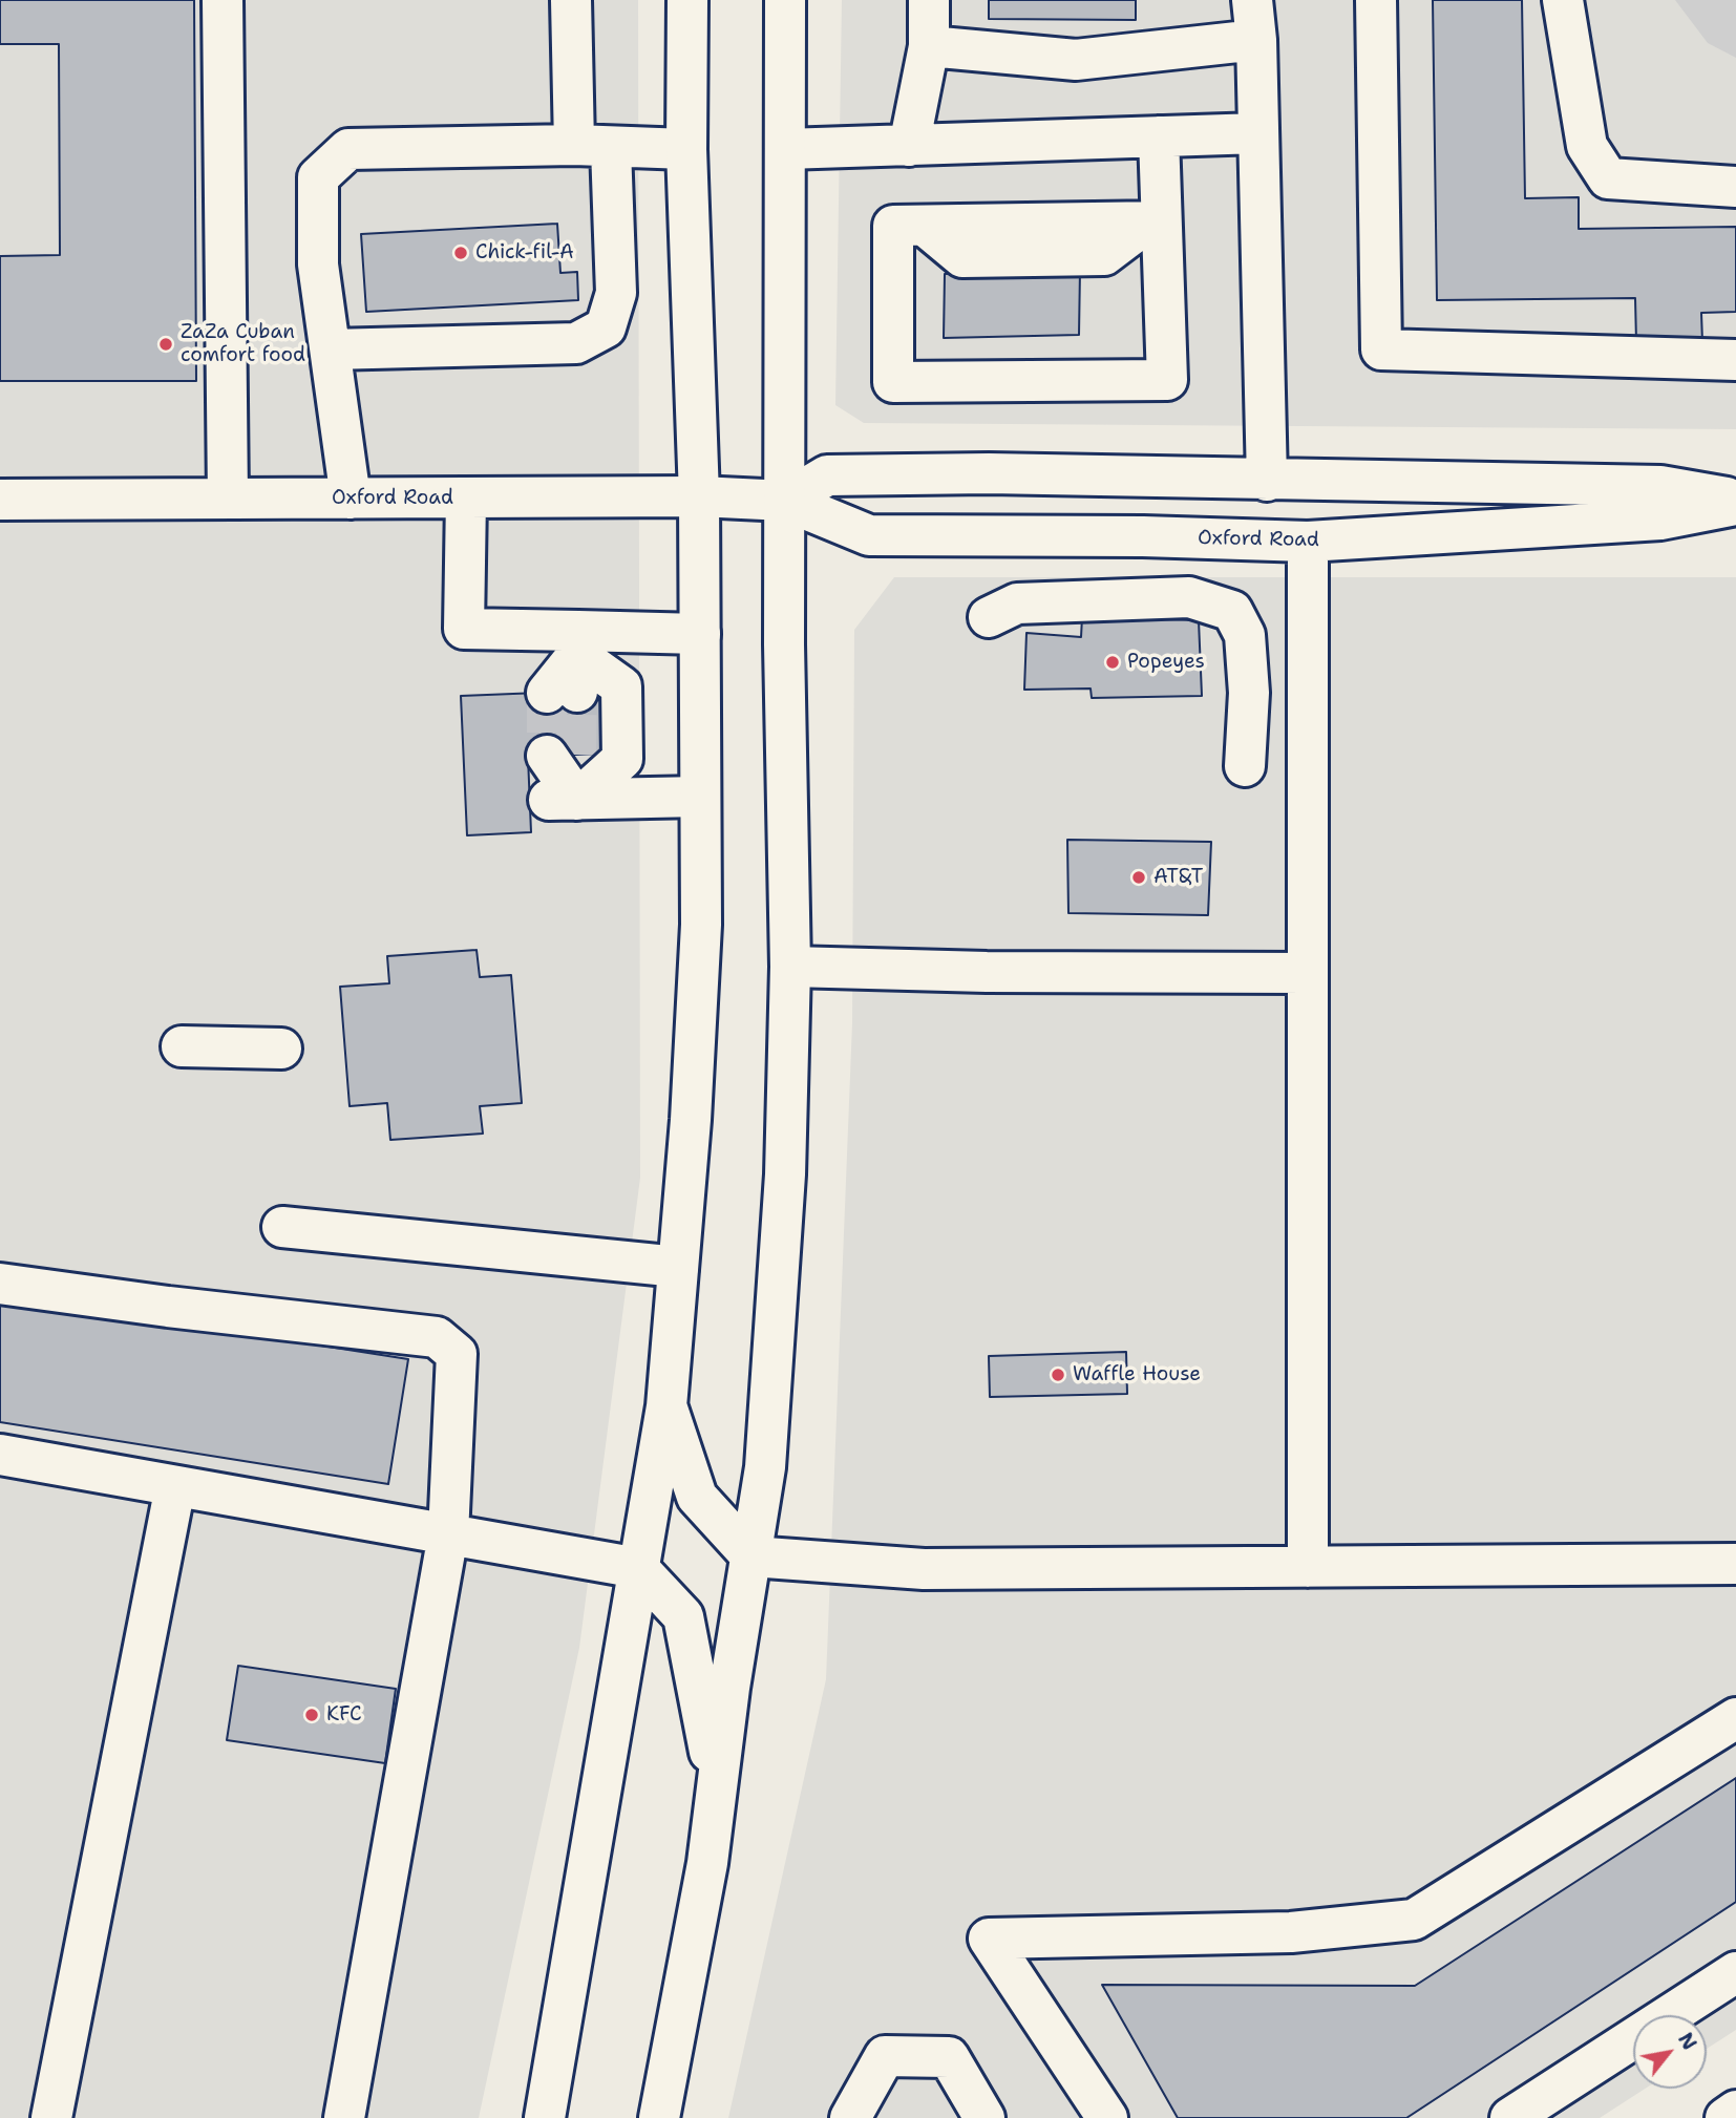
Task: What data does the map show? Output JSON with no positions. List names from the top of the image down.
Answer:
{
  "streets": {
    "main road": ["Oxford Road"]
  },
  "places": [
    "Chick-fil-A",
    "ZaZa Cuban comfort food",
    "Popeyes",
    "AT&T",
    "Waffle House",
    "KFC"
  ],
  "north": "top right"
}
